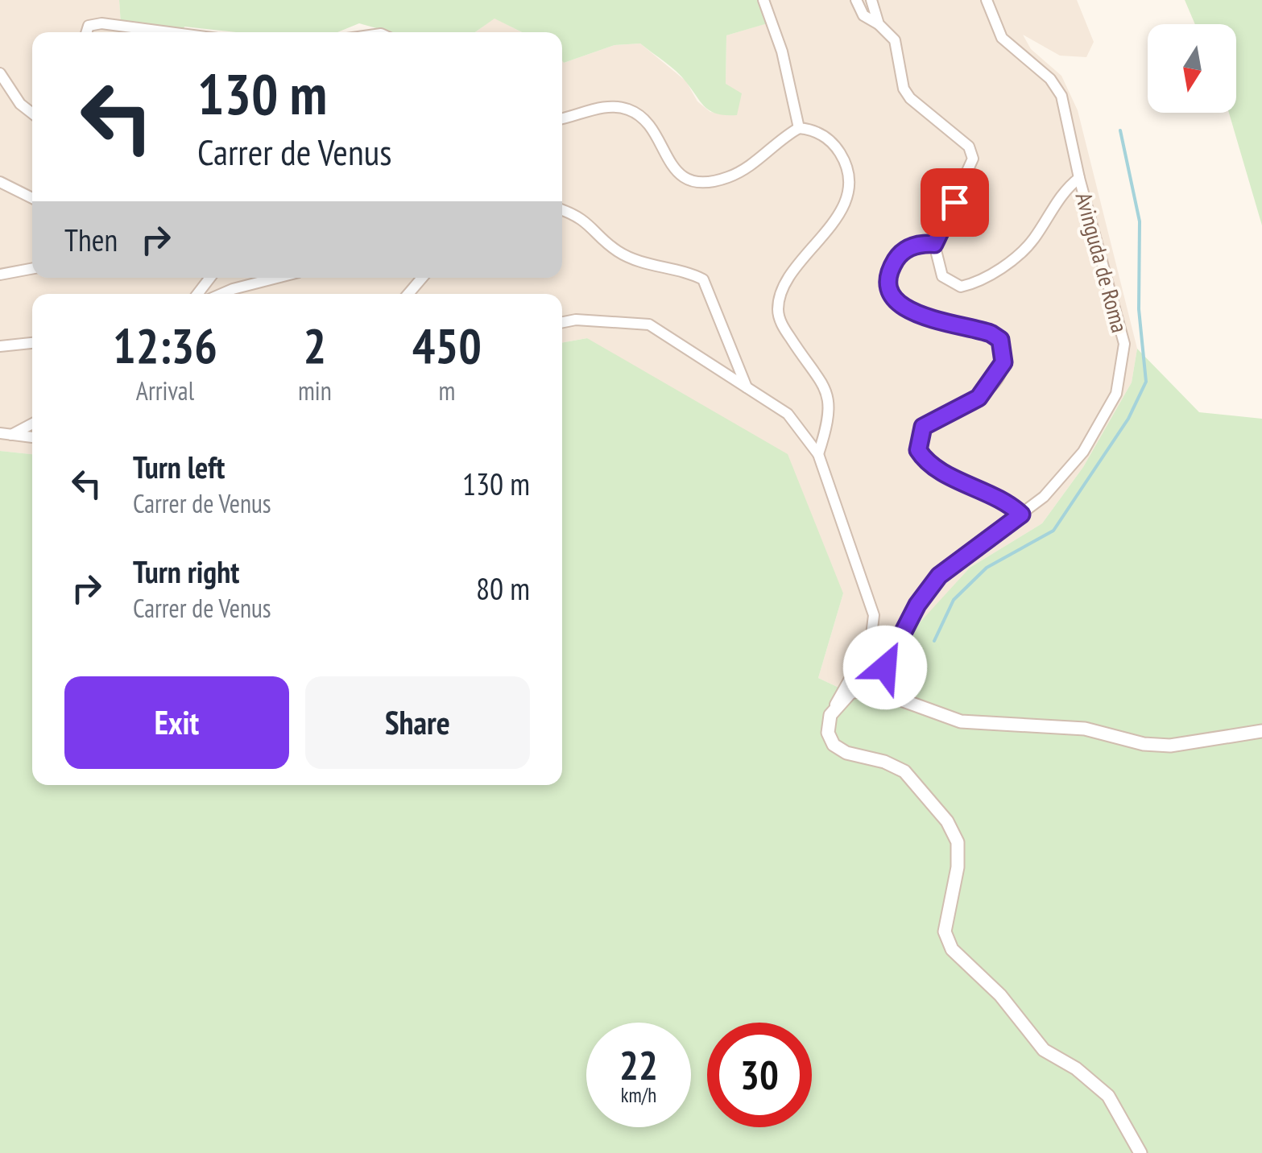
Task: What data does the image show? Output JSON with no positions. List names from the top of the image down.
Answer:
{
  "streets": {
    "street": ["Avinguda de Roma"]
  },
  "north": "bottom",
  "page": {
    "turn": ["130 m", "Carrer de Venus"],
    "then": "Then",
    "eta": [
      "12:36",
      "Arrival",
      "2",
      "min",
      "450",
      "m"
    ],
    "list": [
      {
        "name": "Turn left",
        "note": "Carrer de Venus",
        "value": "130 m"
      },
      {
        "name": "Turn right",
        "note": "Carrer de Venus",
        "value": "80 m"
      }
    ],
    "buttons": ["Exit", "Share"],
    "speed": "22 km/h",
    "limit": "30"
  }
}
